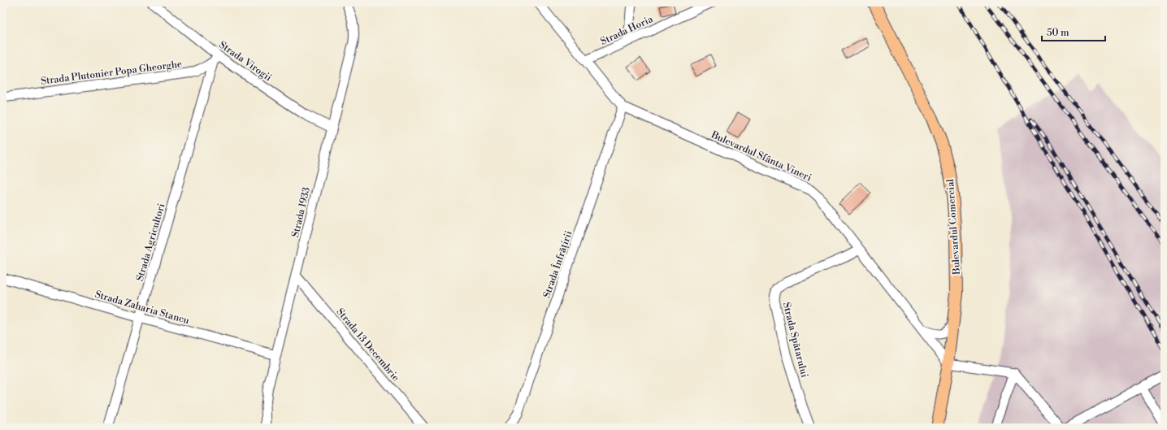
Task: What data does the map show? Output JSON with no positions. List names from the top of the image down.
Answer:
{
  "streets": {
    "main road": ["Bulevardul Comercial"],
    "street": [
      "Strada Horia",
      "Strada Virogii",
      "Strada Plutonier Popa Gheorghe",
      "Bulevardul Sfânta Vineri",
      "Strada 1933",
      "Strada Agricultori",
      "Strada Înfrățirii",
      "Strada Zaharia Stancu",
      "Strada Spătarului",
      "Strada 13 Decembrie"
    ]
  },
  "crossings": [
    ["Strada Horia", "Bulevardul Sfânta Vineri"],
    ["Strada Virogii", "Strada Plutonier Popa Gheorghe"],
    ["Strada Virogii", "Strada 1933"],
    ["Strada Virogii", "Strada Agricultori"],
    ["Strada Plutonier Popa Gheorghe", "Strada Agricultori"],
    ["Bulevardul Sfânta Vineri", "Bulevardul Comercial"],
    ["Bulevardul Sfânta Vineri", "Strada Înfrățirii"],
    ["Bulevardul Sfânta Vineri", "Strada Spătarului"],
    ["Strada 1933", "Strada Zaharia Stancu"],
    ["Strada 1933", "Strada 13 Decembrie"],
    ["Strada Agricultori", "Strada Zaharia Stancu"]
  ],
  "scale_bar": "50 m"
}
